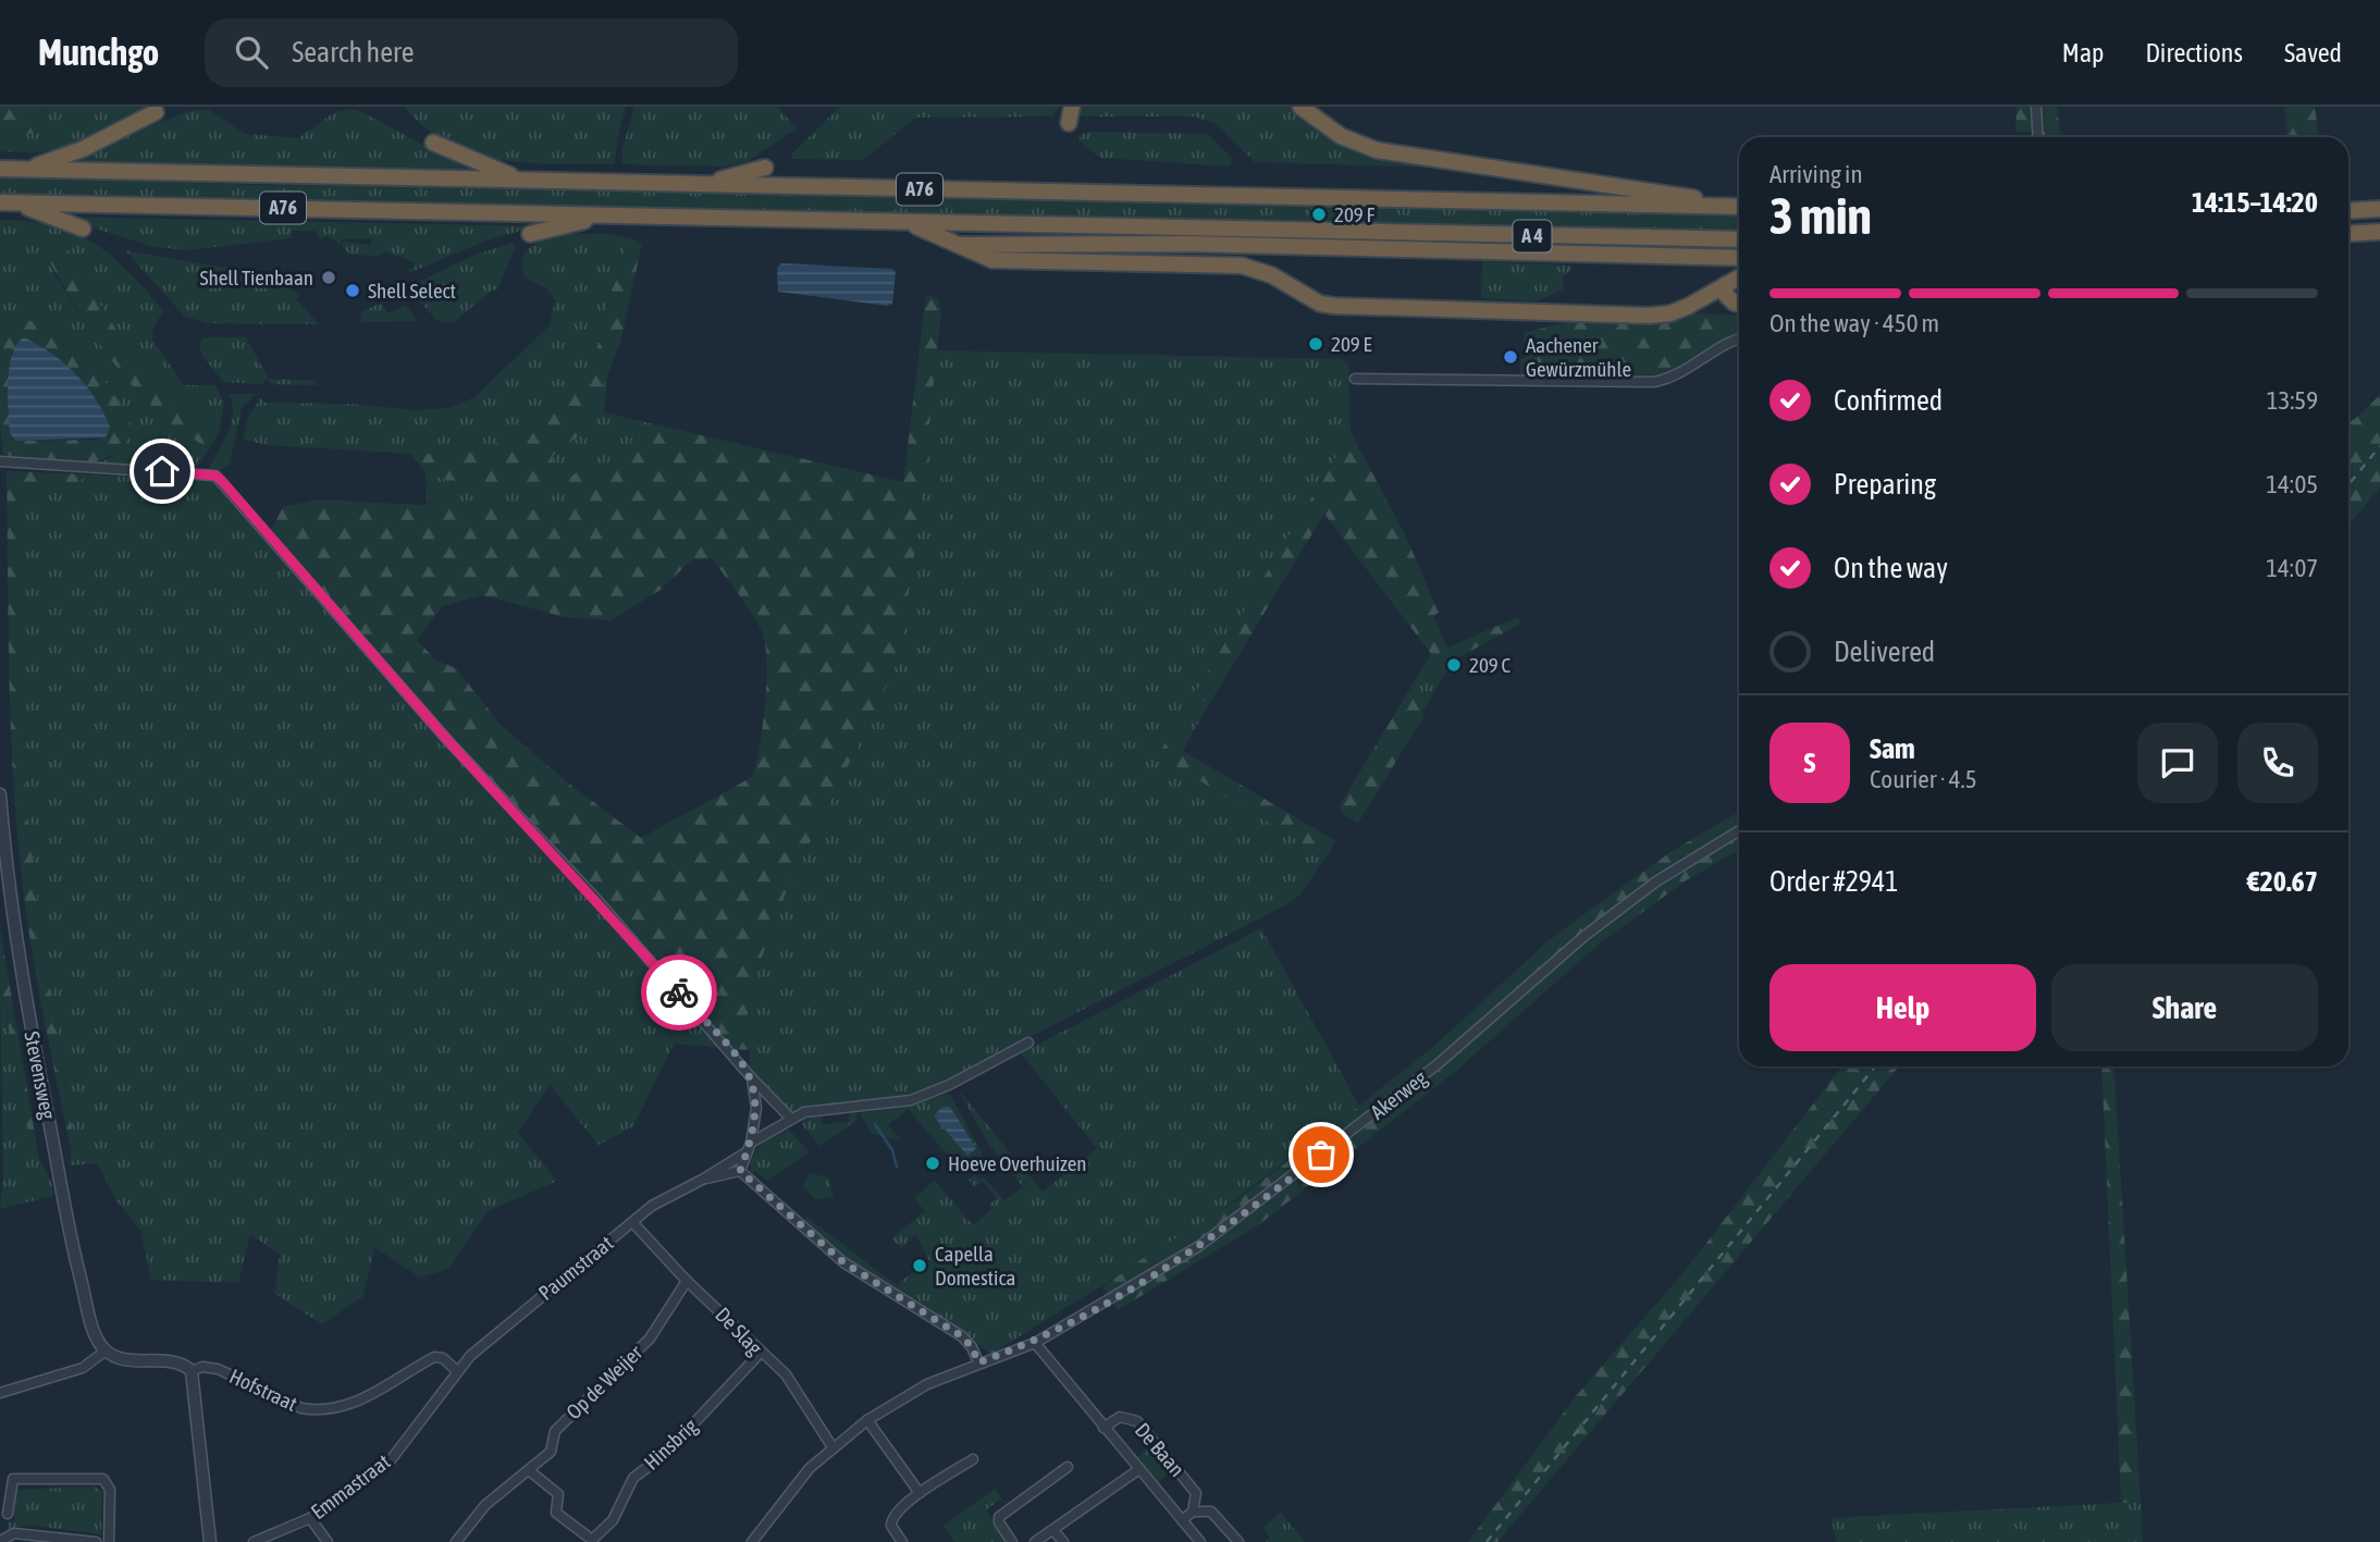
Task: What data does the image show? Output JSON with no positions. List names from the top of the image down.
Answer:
{
  "streets": {
    "highway": ["A76", "A 4"],
    "street": [
      "Stevensweg",
      "Akerweg",
      "Paumstraat",
      "De Slag",
      "Op de Weijer",
      "Hofstraat",
      "Hinsbrig",
      "De Baan",
      "Emmastraat"
    ]
  },
  "crossings": [
    ["A76", "A 4"],
    ["Akerweg", "De Slag"],
    ["Akerweg", "De Baan"],
    ["Paumstraat", "De Slag"],
    ["Paumstraat", "Hofstraat"],
    ["Paumstraat", "Emmastraat"],
    ["De Slag", "Op de Weijer"],
    ["De Slag", "Hinsbrig"],
    ["Op de Weijer", "Hinsbrig"],
    ["Hofstraat", "Emmastraat"]
  ],
  "places": [
    "209 F",
    "Shell Tienbaan",
    "Shell Select",
    "209 E",
    "Aachener Gewürzmühle",
    "209 C",
    "Hoeve Overhuizen",
    "Capella Domestica"
  ],
  "page": {
    "header": "Munchgo",
    "search": "Search here",
    "nav": ["Map", "Directions", "Saved"],
    "heading": ["3 min", "Arriving in", "14:15–14:20"],
    "panel": [
      "Sam",
      "Courier · 4.5",
      "Order #2941",
      "€20.67"
    ],
    "bar": "On the way · 450 m",
    "list": [
      ["Confirmed", "13:59"],
      ["Preparing", "14:05"],
      ["On the way", "14:07"],
      "Delivered"
    ],
    "round": "S",
    "buttons": ["Help", "Share"]
  }
}
